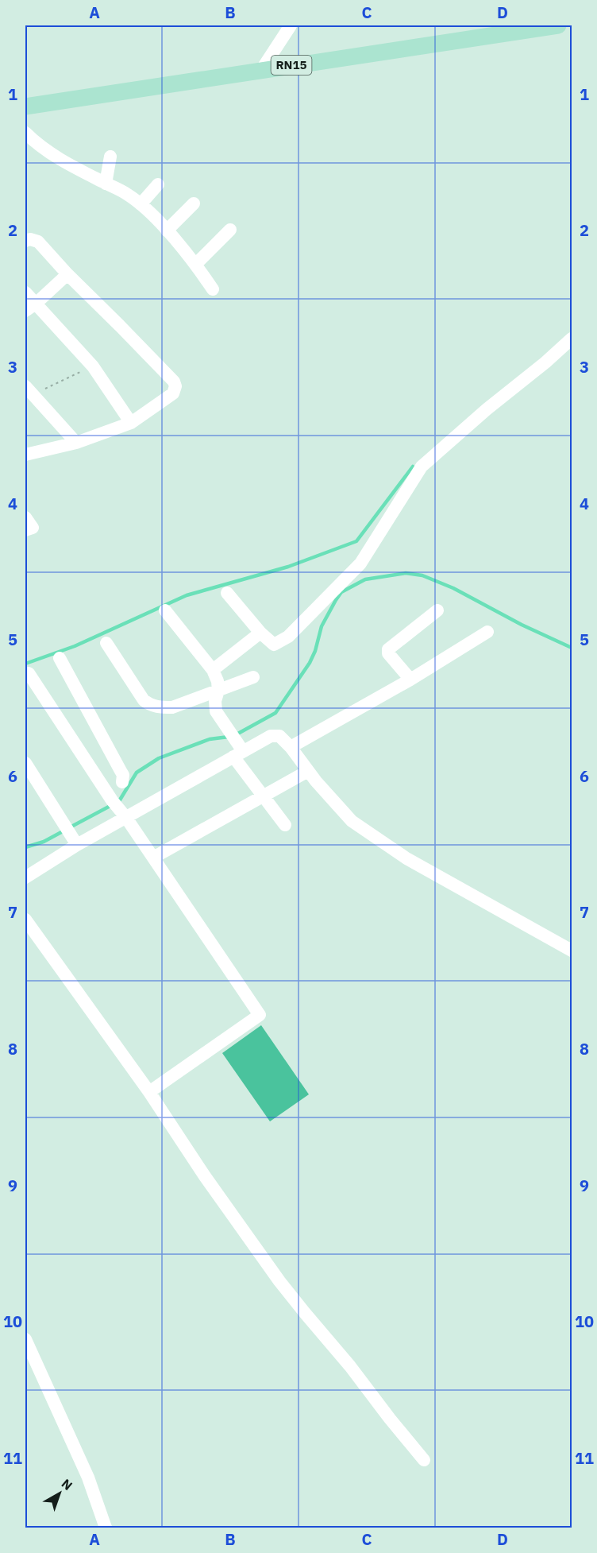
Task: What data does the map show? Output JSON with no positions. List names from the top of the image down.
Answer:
{
  "streets": {
    "main road": ["RN15"]
  },
  "north": "top right",
  "grid": {
    "columns": [
      "A",
      "B",
      "C",
      "D"
    ],
    "rows": [
      "1",
      "2",
      "3",
      "4",
      "5",
      "6",
      "7",
      "8",
      "9",
      "10",
      "11"
    ]
  }
}
